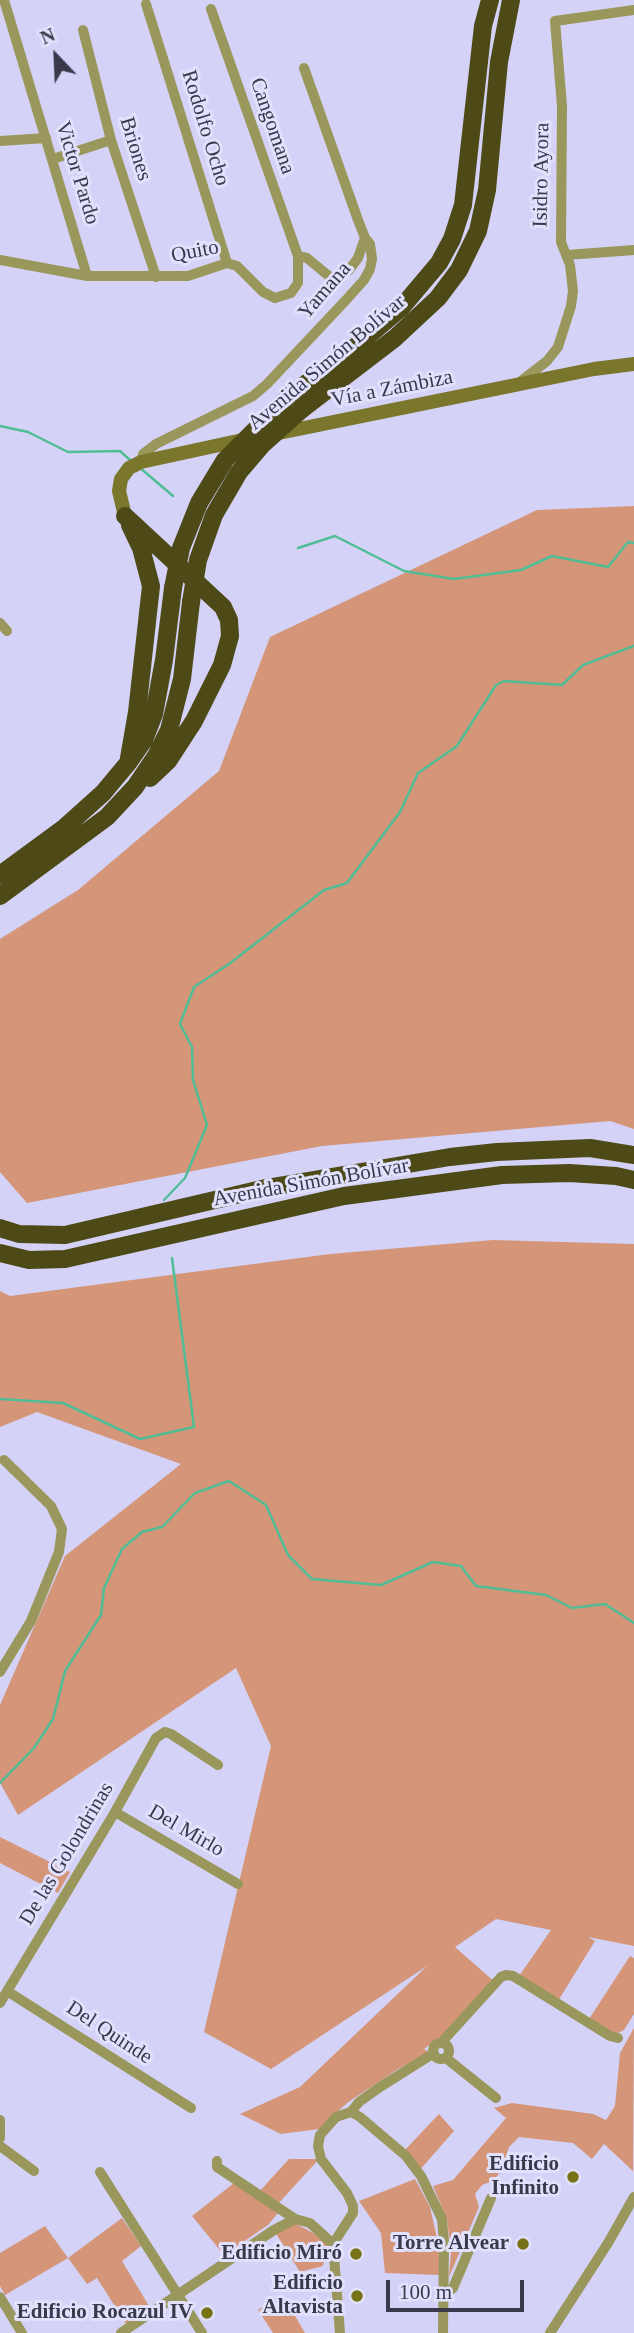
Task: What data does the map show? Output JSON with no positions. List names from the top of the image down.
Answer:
{
  "streets": {
    "highway": ["Avenida Simón Bolívar"],
    "street": [
      "Cangomana",
      "Rodolfo Ocho",
      "Briones",
      "Victor Pardo",
      "Isidro Ayora",
      "Quito",
      "Yamana",
      "Vía a Zámbiza",
      "Del Mirlo",
      "De las Golondrinas",
      "Del Quinde"
    ]
  },
  "crossings": [
    ["Cangomana", "Quito"],
    ["Rodolfo Ocho", "Quito"],
    ["Briones", "Quito"],
    ["Victor Pardo", "Quito"],
    ["Isidro Ayora", "Vía a Zámbiza"],
    ["Yamana", "Vía a Zámbiza"],
    ["Del Mirlo", "De las Golondrinas"],
    ["De las Golondrinas", "Del Quinde"]
  ],
  "places": [
    "Edificio Infinito",
    "Torre Alvear",
    "Edificio Miró",
    "Edificio Altavista",
    "Edificio Rocazul IV"
  ],
  "scale_bar": "100 m",
  "north": "top left"
}
